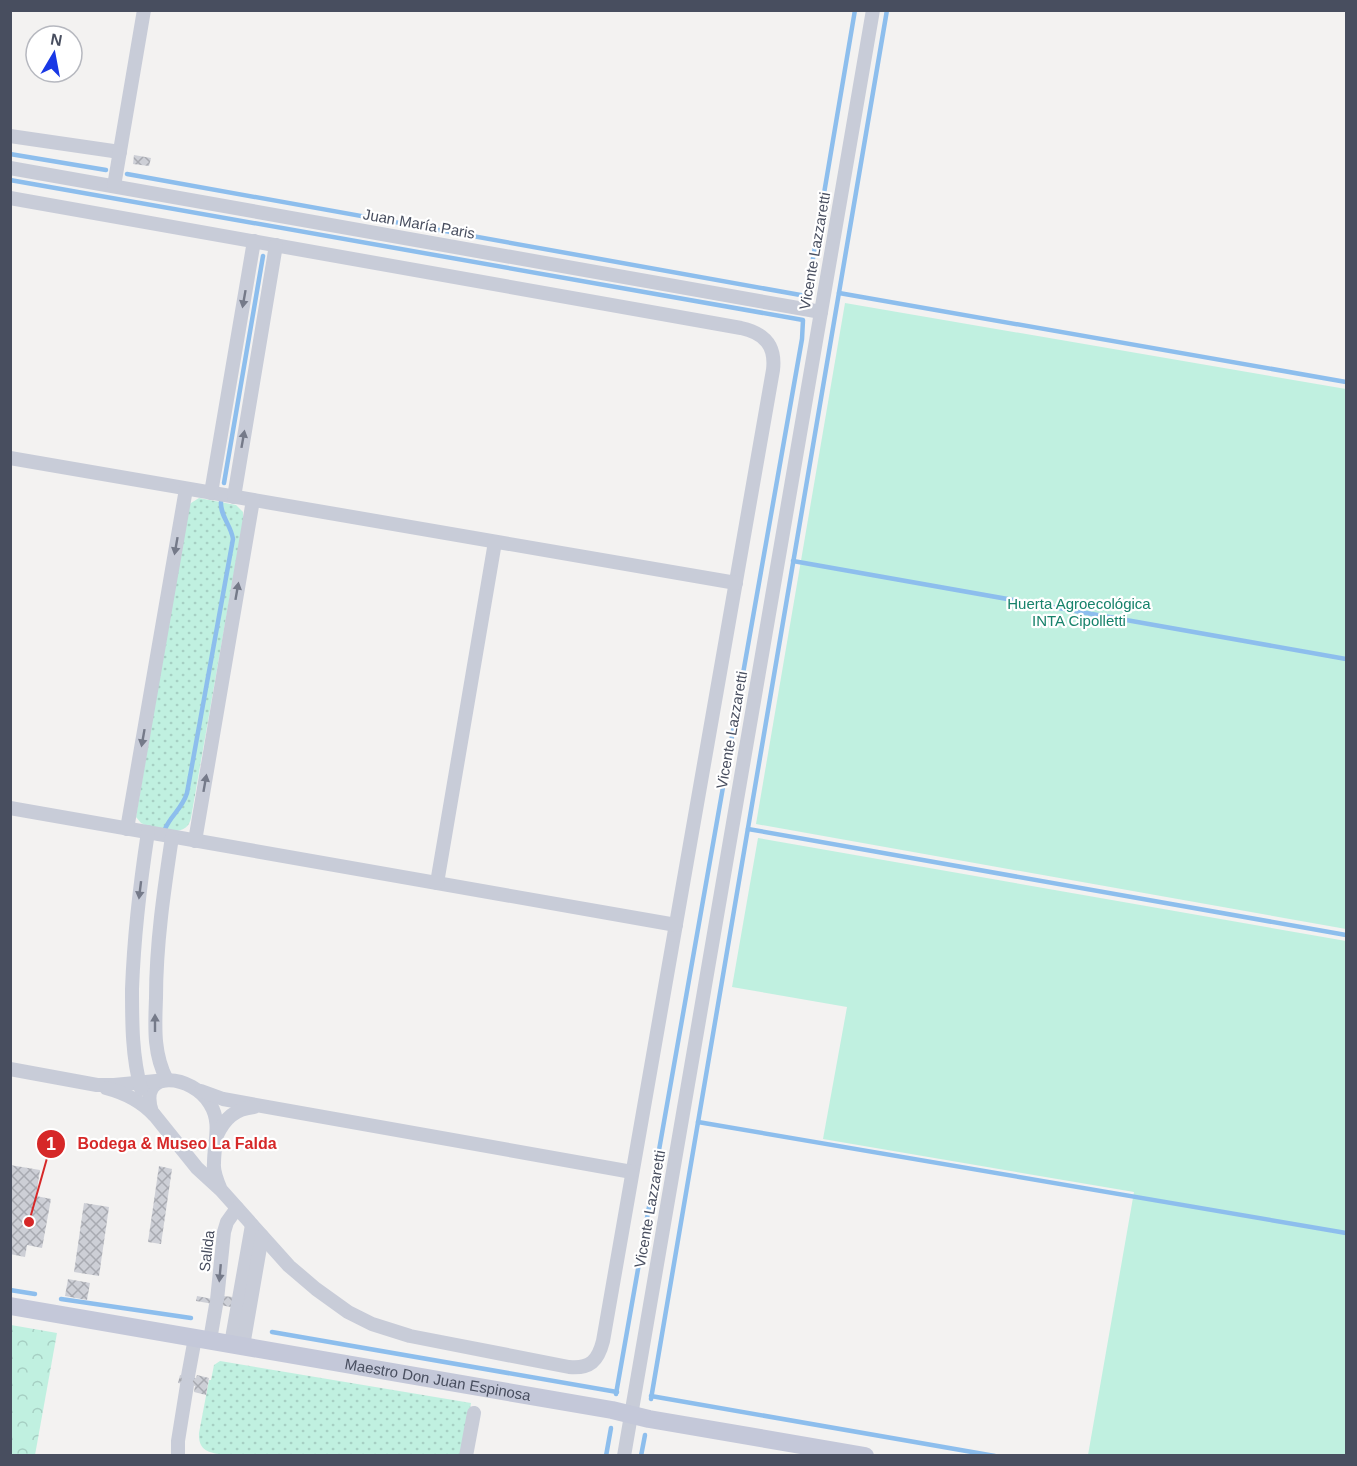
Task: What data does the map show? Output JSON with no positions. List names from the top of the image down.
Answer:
{
  "streets": {
    "main road": ["Maestro Don Juan Espinosa"],
    "street": ["Juan María Paris", "Vicente Lazzaretti", "Salida"]
  },
  "crossings": [
    ["Juan María Paris", "Vicente Lazzaretti"],
    ["Vicente Lazzaretti", "Maestro Don Juan Espinosa"],
    ["Salida", "Maestro Don Juan Espinosa"]
  ],
  "parks": ["Huerta Agroecológica INTA Cipolletti"],
  "places": ["Bodega & Museo La Falda"],
  "north": "top"
}
